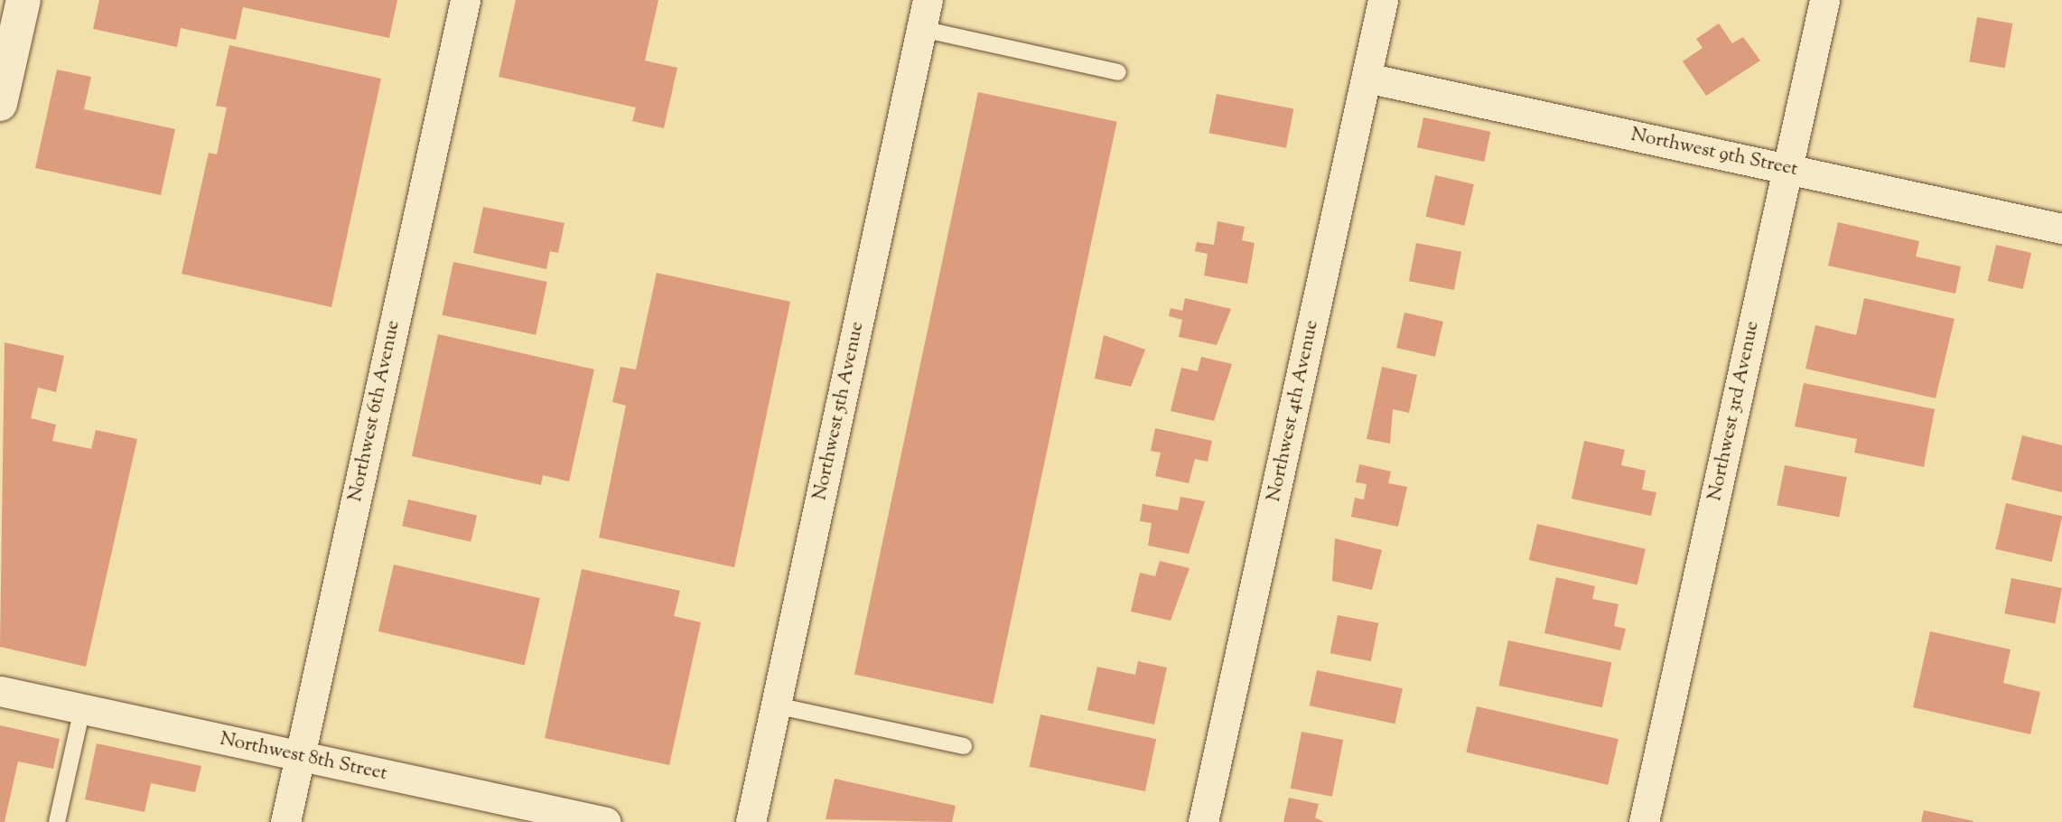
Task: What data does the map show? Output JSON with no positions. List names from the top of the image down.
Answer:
{
  "streets": {
    "street": [
      "Northwest 9th Street",
      "Northwest 6th Avenue",
      "Northwest 5th Avenue",
      "Northwest 4th Avenue",
      "Northwest 3rd Avenue",
      "Northwest 8th Street"
    ]
  },
  "crossings": [
    ["Northwest 9th Street", "Northwest 4th Avenue"],
    ["Northwest 9th Street", "Northwest 3rd Avenue"],
    ["Northwest 6th Avenue", "Northwest 8th Street"]
  ]
}
